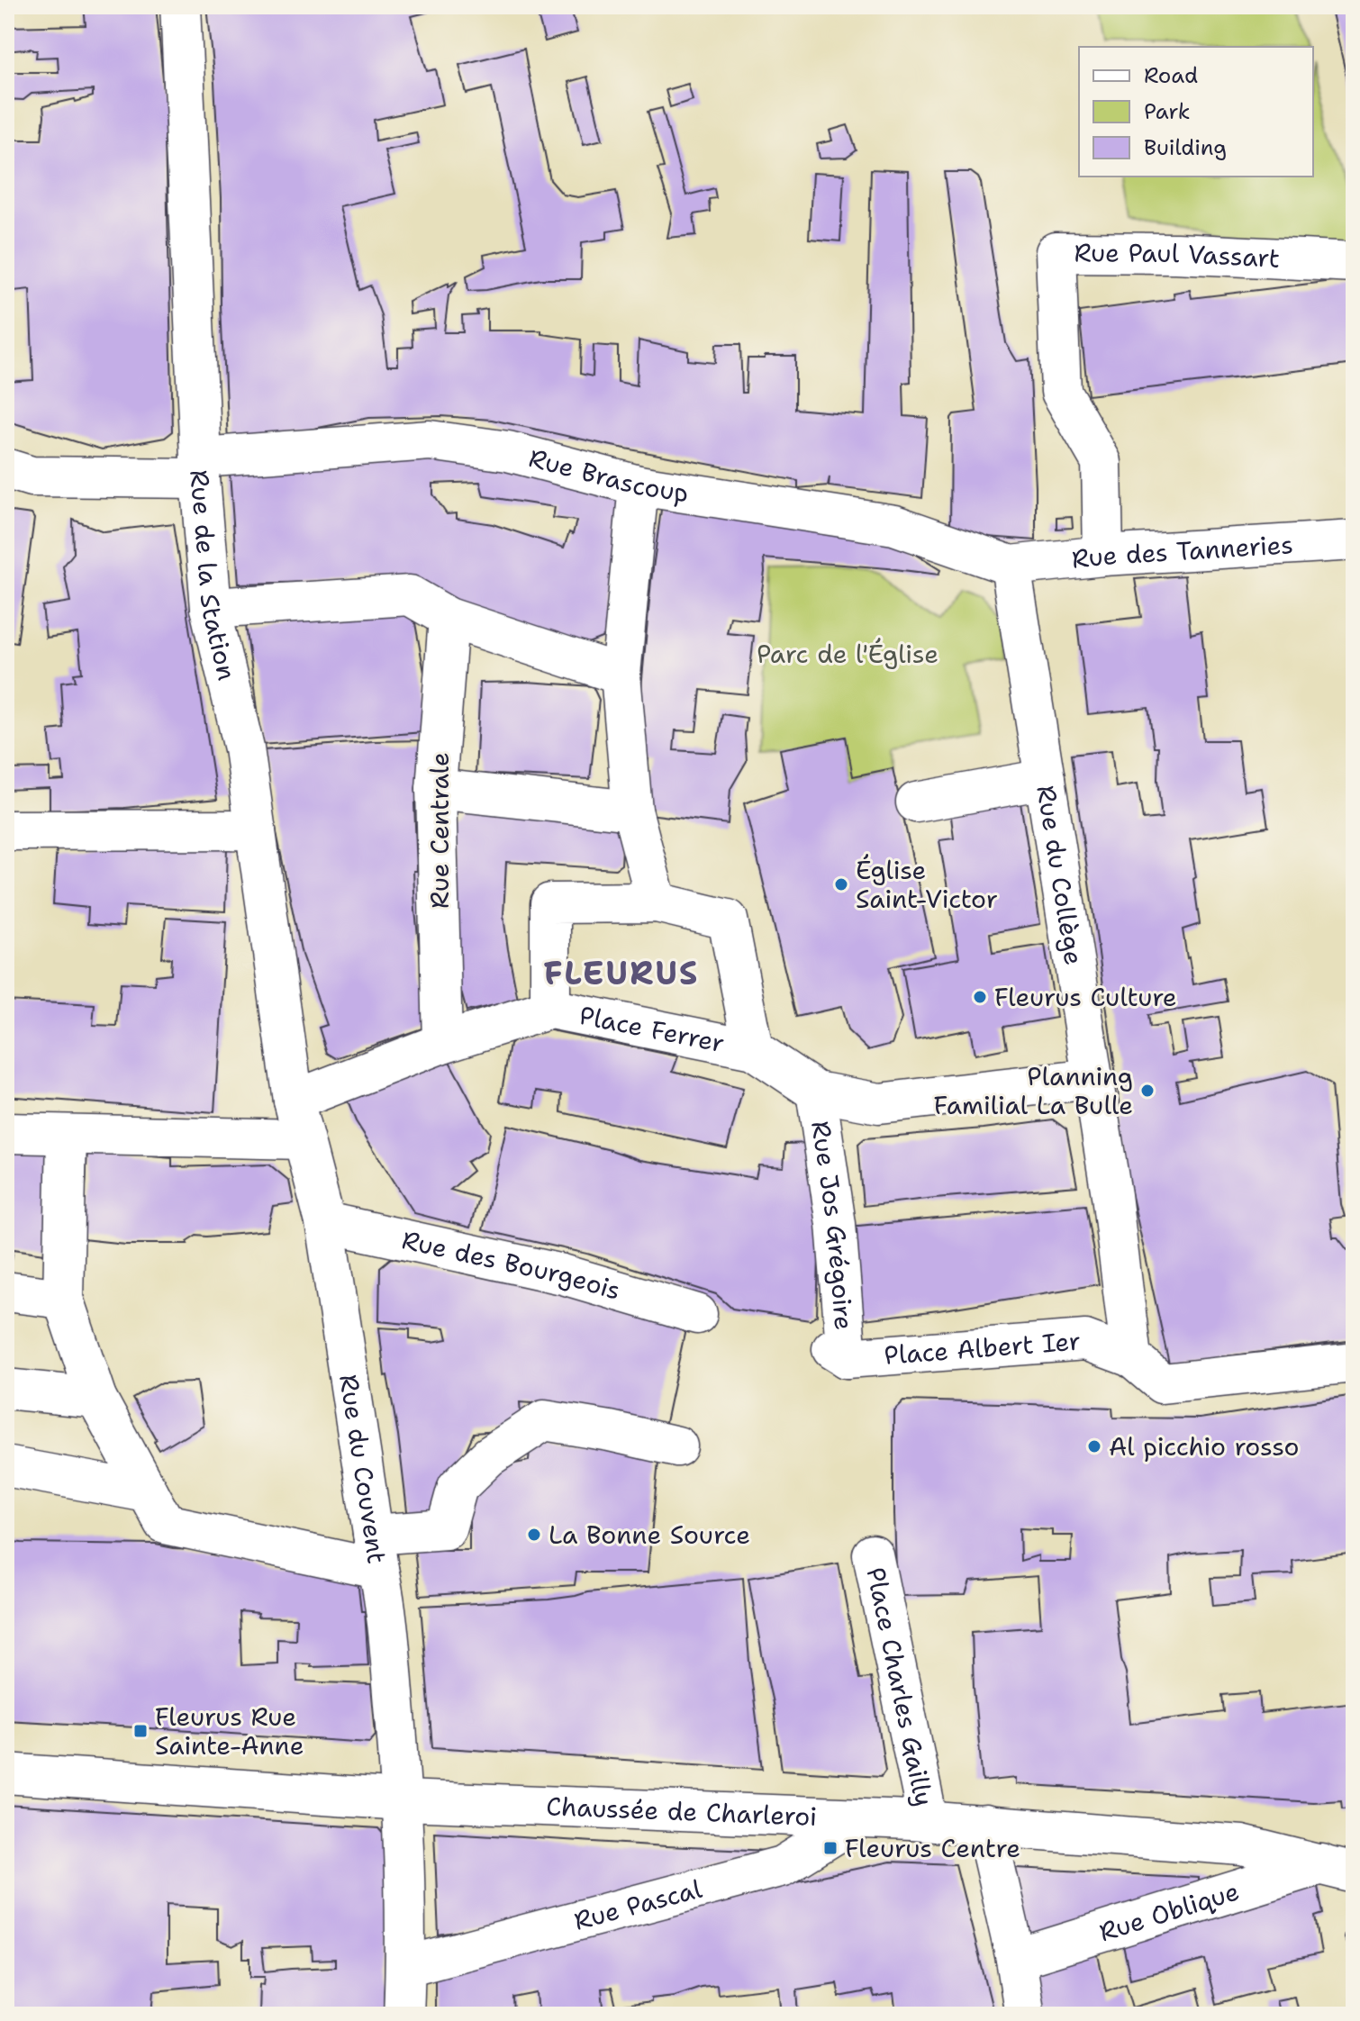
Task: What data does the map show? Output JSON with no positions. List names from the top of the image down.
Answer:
{
  "streets": {
    "street": [
      "Rue Paul Vassart",
      "Rue Brascoup",
      "Rue des Tanneries",
      "Rue de la Station",
      "Rue Centrale",
      "Rue du Collège",
      "Place Ferrer",
      "Rue Jos Grégoire",
      "Rue des Bourgeois",
      "Place Albert Ier",
      "Rue du Couvent",
      "Place Charles Gailly",
      "Chaussée de Charleroi",
      "Rue Pascal",
      "Rue Oblique"
    ]
  },
  "crossings": [
    ["Rue Paul Vassart", "Rue des Tanneries"],
    ["Rue Brascoup", "Rue des Tanneries"],
    ["Rue Brascoup", "Rue de la Station"],
    ["Rue Brascoup", "Rue du Collège"],
    ["Rue des Tanneries", "Rue du Collège"],
    ["Rue de la Station", "Place Ferrer"],
    ["Rue de la Station", "Rue du Couvent"],
    ["Rue Centrale", "Place Ferrer"],
    ["Rue du Collège", "Place Ferrer"],
    ["Rue du Collège", "Place Albert Ier"],
    ["Place Ferrer", "Rue Jos Grégoire"],
    ["Rue Jos Grégoire", "Place Albert Ier"],
    ["Rue des Bourgeois", "Rue du Couvent"],
    ["Rue du Couvent", "Chaussée de Charleroi"],
    ["Rue du Couvent", "Rue Pascal"],
    ["Place Charles Gailly", "Chaussée de Charleroi"],
    ["Chaussée de Charleroi", "Rue Pascal"],
    ["Chaussée de Charleroi", "Rue Oblique"]
  ],
  "districts": ["FLEURUS"],
  "parks": ["Parc de l'Église"],
  "places": {
    "other": [
      "Église Saint-Victor",
      "Fleurus Culture",
      "Planning Familial La Bulle",
      "Al picchio rosso",
      "La Bonne Source"
    ],
    "transit": ["Fleurus Rue Sainte-Anne", "Fleurus Centre"]
  },
  "legend": ["Road", "Park", "Building"]
}
